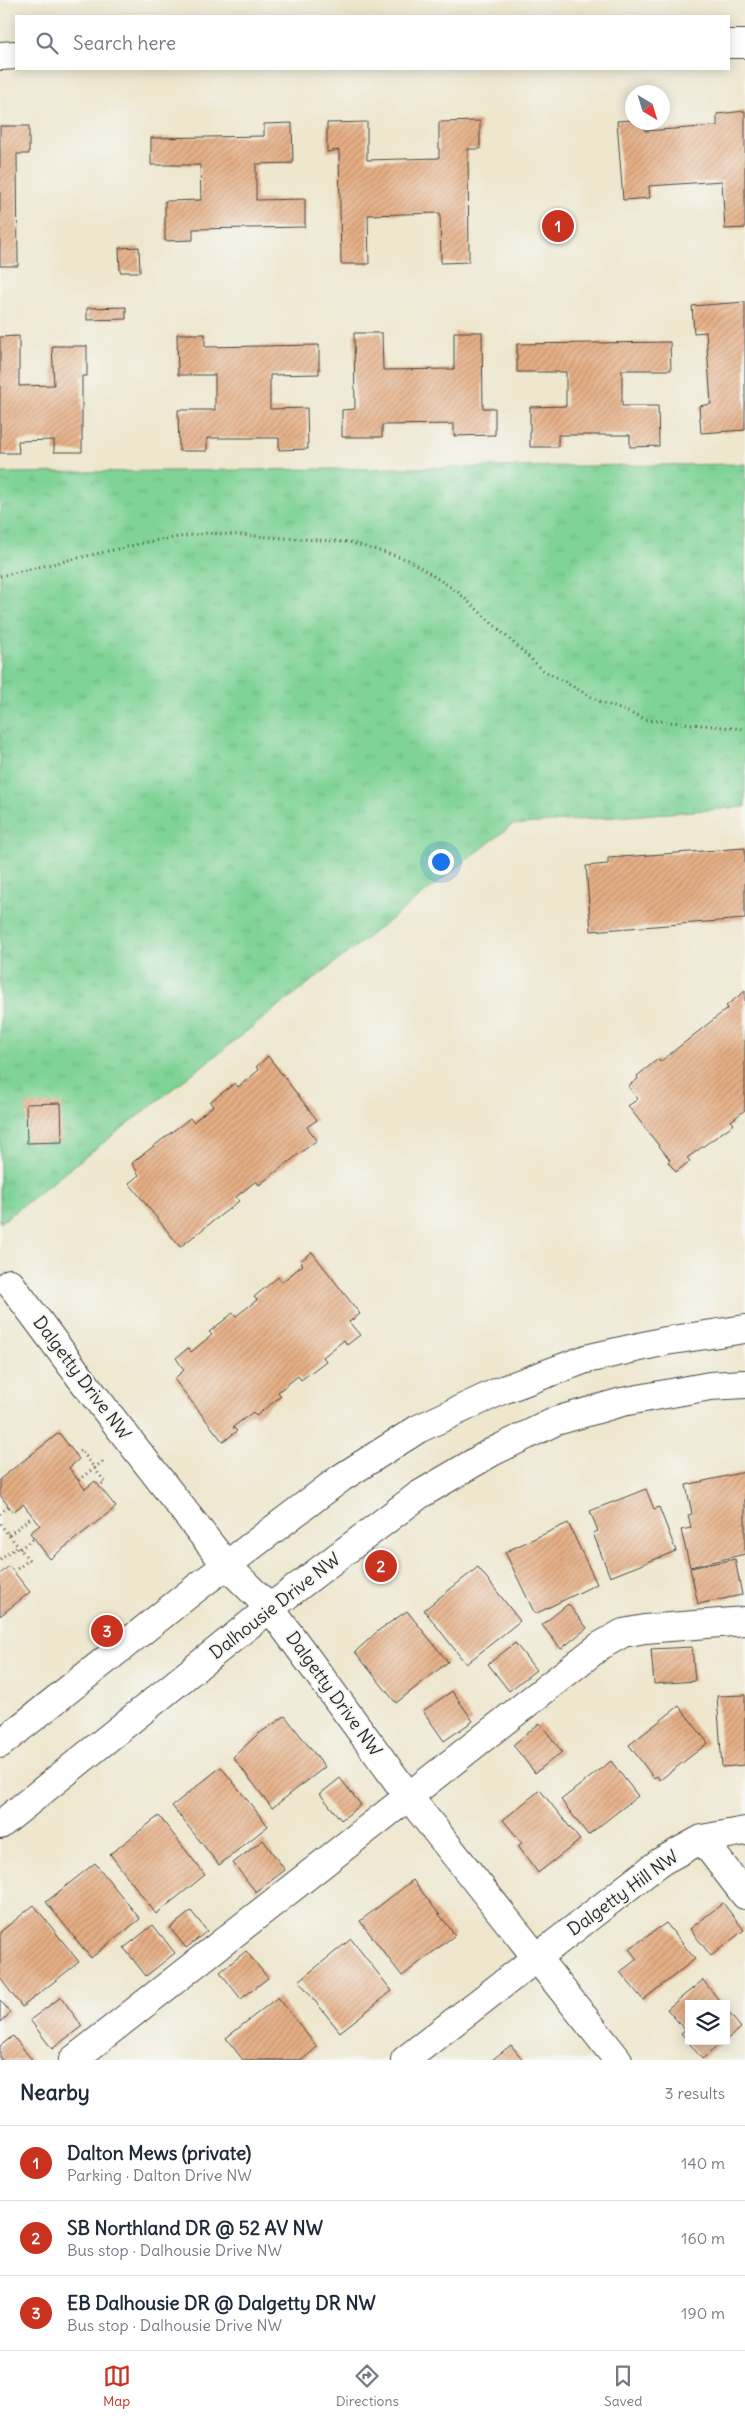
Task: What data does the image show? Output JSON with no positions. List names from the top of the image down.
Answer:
{
  "streets": {
    "street": ["Dalgetty Drive NW", "Dalhousie Drive NW", "Dalgetty Hill NW"]
  },
  "crossings": [
    ["Dalgetty Drive NW", "Dalhousie Drive NW"],
    ["Dalgetty Drive NW", "Dalgetty Hill NW"]
  ],
  "north": "bottom right",
  "page": {
    "search": "Search here",
    "pins": ["1", "2", "3"],
    "heading": ["Nearby", "3 results"],
    "list": [
      {
        "mark": "1",
        "name": "Dalton Mews (private)",
        "note": "Parking · Dalton Drive NW",
        "value": "140 m"
      },
      {
        "mark": "2",
        "name": "SB Northland DR @ 52 AV NW",
        "note": "Bus stop · Dalhousie Drive NW",
        "value": "160 m"
      },
      {
        "mark": "3",
        "name": "EB Dalhousie DR @ Dalgetty DR NW",
        "note": "Bus stop · Dalhousie Drive NW",
        "value": "190 m"
      }
    ],
    "nav": ["Map", "Directions", "Saved"]
  }
}
